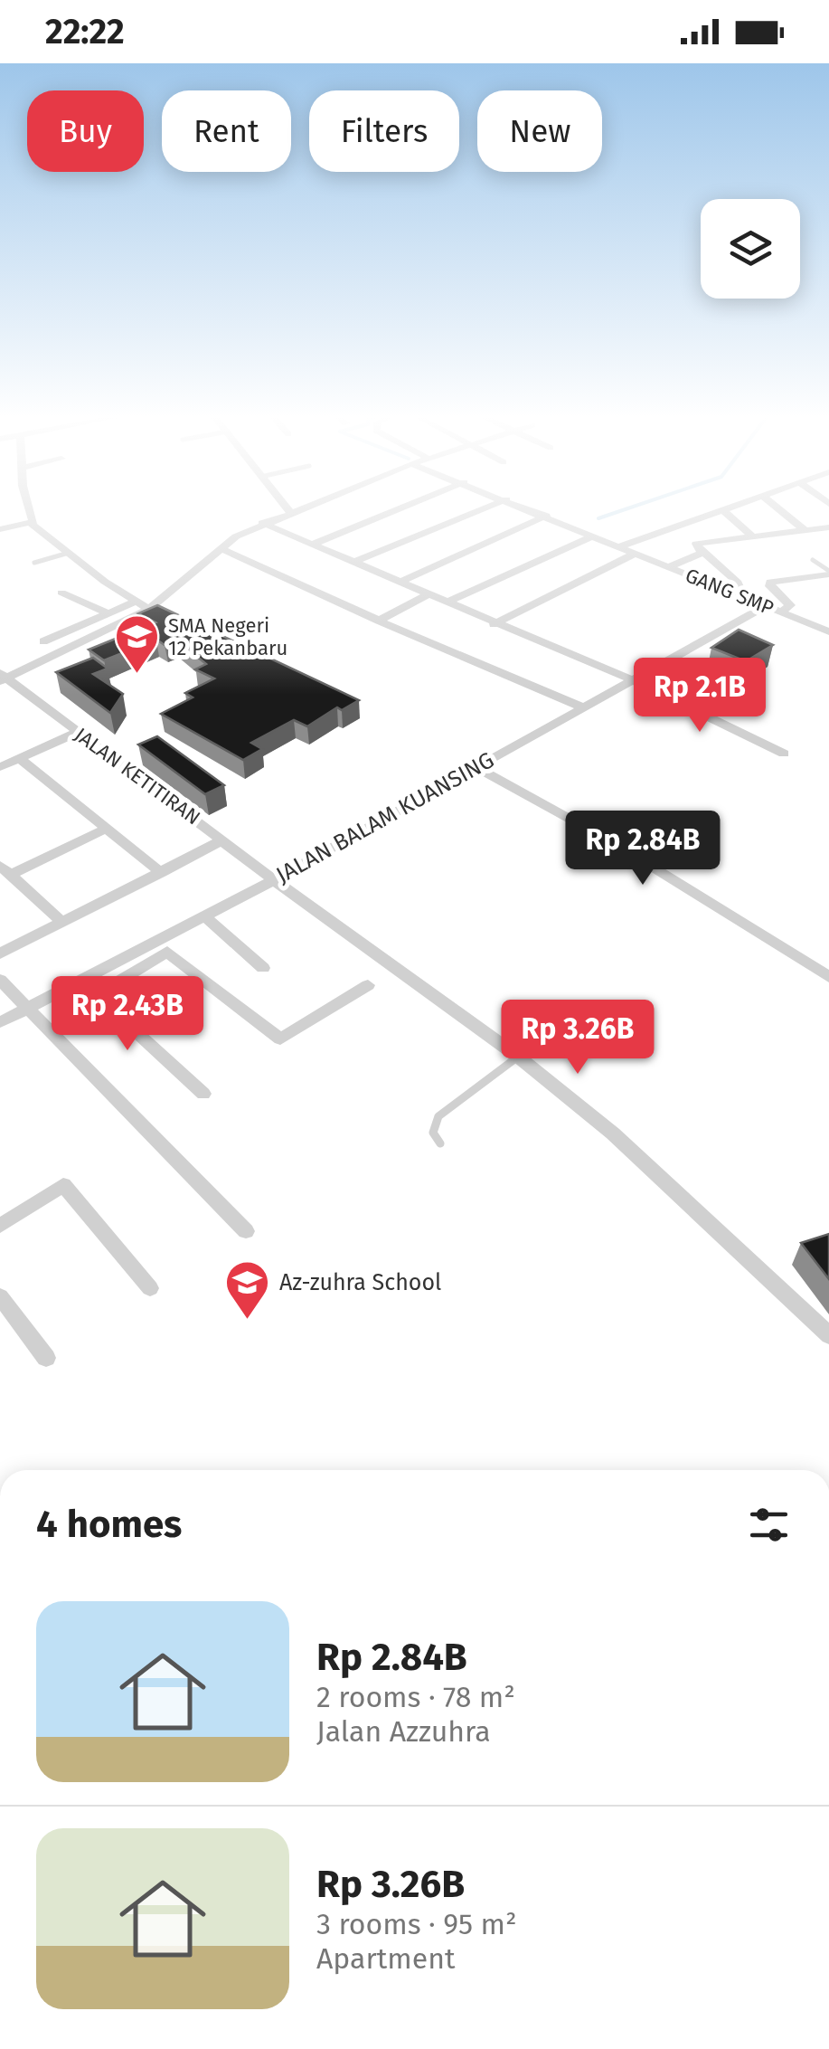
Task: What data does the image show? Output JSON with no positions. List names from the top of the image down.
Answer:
{
  "streets": {
    "street": ["GANG SMP", "JALAN KETITIRAN", "JALAN BALAM KUANSING"]
  },
  "crossings": [
    ["GANG SMP", "JALAN BALAM KUANSING"],
    ["JALAN KETITIRAN", "JALAN BALAM KUANSING"]
  ],
  "places": {
    "school or university": ["SMA Negeri 12 Pekanbaru", "Az-zuhra School"]
  },
  "page": {
    "status": "22:22",
    "chip": [
      "Buy",
      "Rent",
      "Filters",
      "New"
    ],
    "price": [
      "Rp 2.1B",
      "Rp 2.84B",
      "Rp 2.43B",
      "Rp 3.26B"
    ],
    "heading": "4 homes",
    "list": [
      {
        "name": "Rp 2.84B",
        "note": "2 rooms · 78 m² · Jalan Azzuhra"
      },
      {
        "name": "Rp 3.26B",
        "note": "3 rooms · 95 m² · Apartment"
      }
    ]
  }
}
